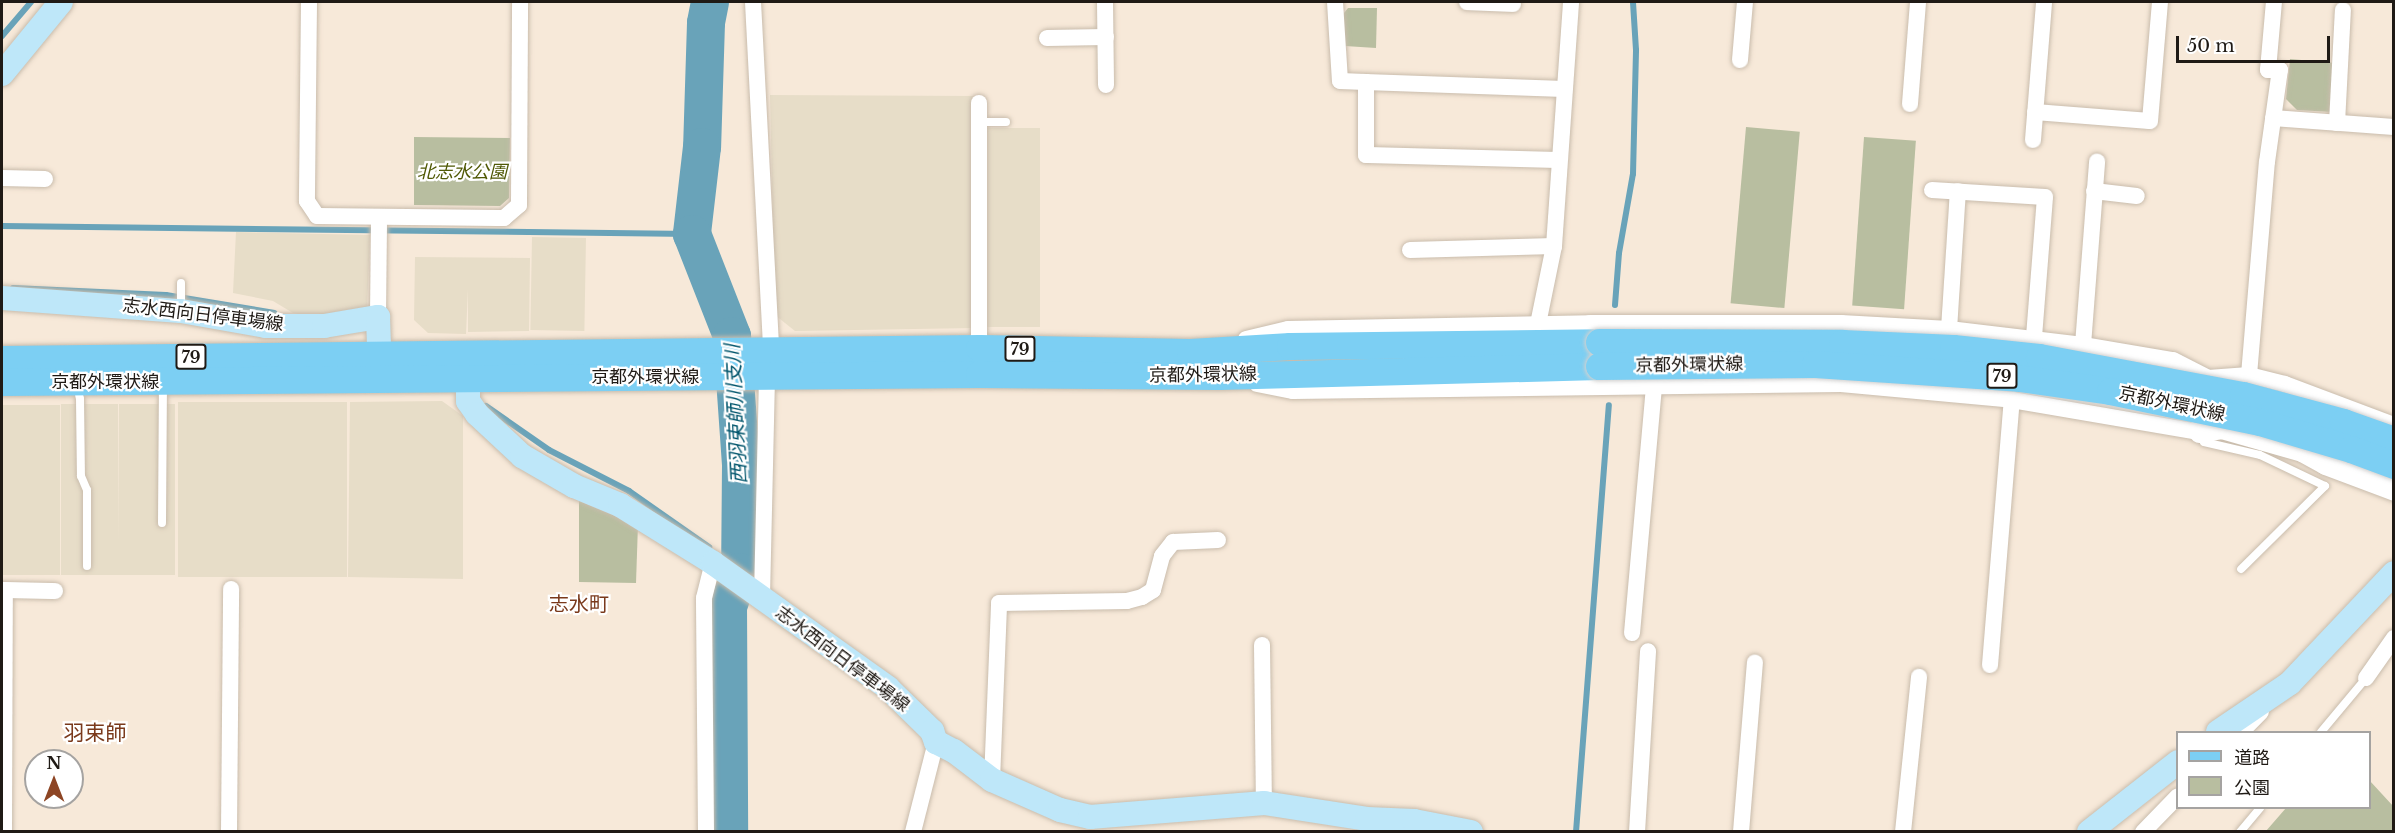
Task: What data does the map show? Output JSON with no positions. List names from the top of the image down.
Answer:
{
  "streets": {
    "main road": ["志水西向日停車場線", "79", "京都外環状線"]
  },
  "crossings": [
    ["志水西向日停車場線", "京都外環状線"]
  ],
  "districts": ["志水町", "羽束師"],
  "water": ["西羽束師川支川"],
  "parks": ["北志水公園"],
  "legend": ["道路", "公園"],
  "scale_bar": "50 m",
  "north": "top"
}
